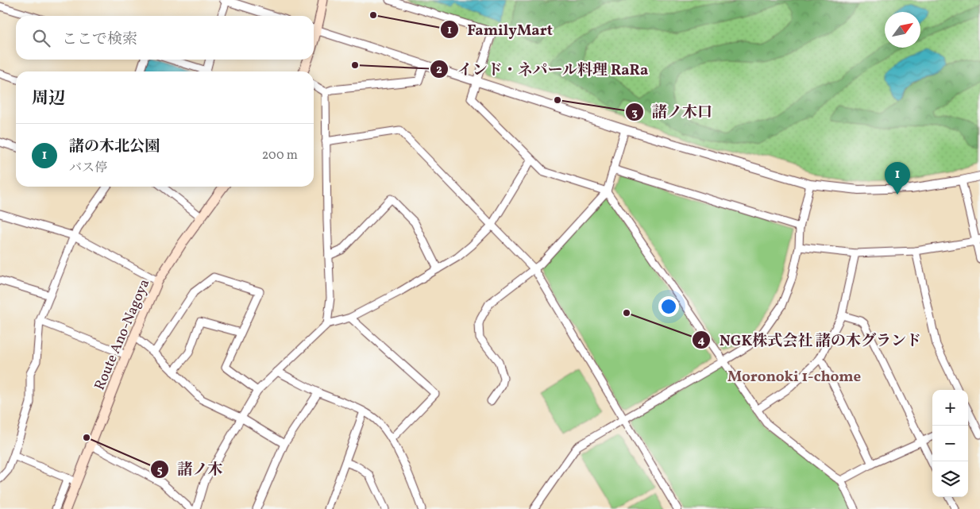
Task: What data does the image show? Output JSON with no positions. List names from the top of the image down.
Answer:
{
  "streets": {
    "main road": ["Route Ano-Nagoya"]
  },
  "districts": ["Moronoki 1-chome"],
  "places": [
    "FamilyMart",
    "インド・ネパール料理 RaRa",
    "諸ノ木口",
    "NGK株式会社 諸の木グランド",
    "諸ノ木"
  ],
  "north": "top right",
  "page": {
    "search": "ここで検索",
    "heading": "周辺",
    "list": [
      {
        "mark": "1",
        "name": "諸の木北公園",
        "note": "バス停",
        "value": "200 m"
      }
    ],
    "pins": "1",
    "map_buttons": ["+", "−"]
  }
}
